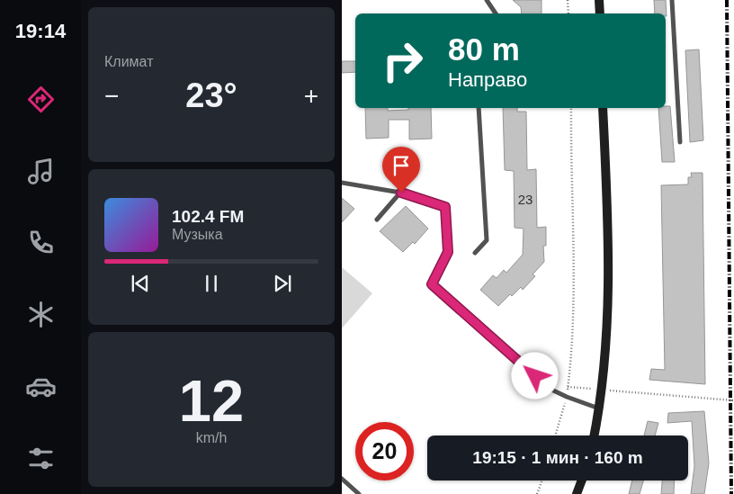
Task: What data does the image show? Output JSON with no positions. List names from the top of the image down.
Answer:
{
  "house_numbers": ["23"],
  "page": {
    "tabs": "19:14",
    "tile": [
      "Климат",
      ["12", "km/h"]
    ],
    "turn": ["80 m", "Направо"],
    "heat": ["−", "23°", "+"],
    "song": ["102.4 FM", "Музыка"],
    "limit": "20",
    "trip": "19:15 · 1 мин · 160 m"
  }
}
